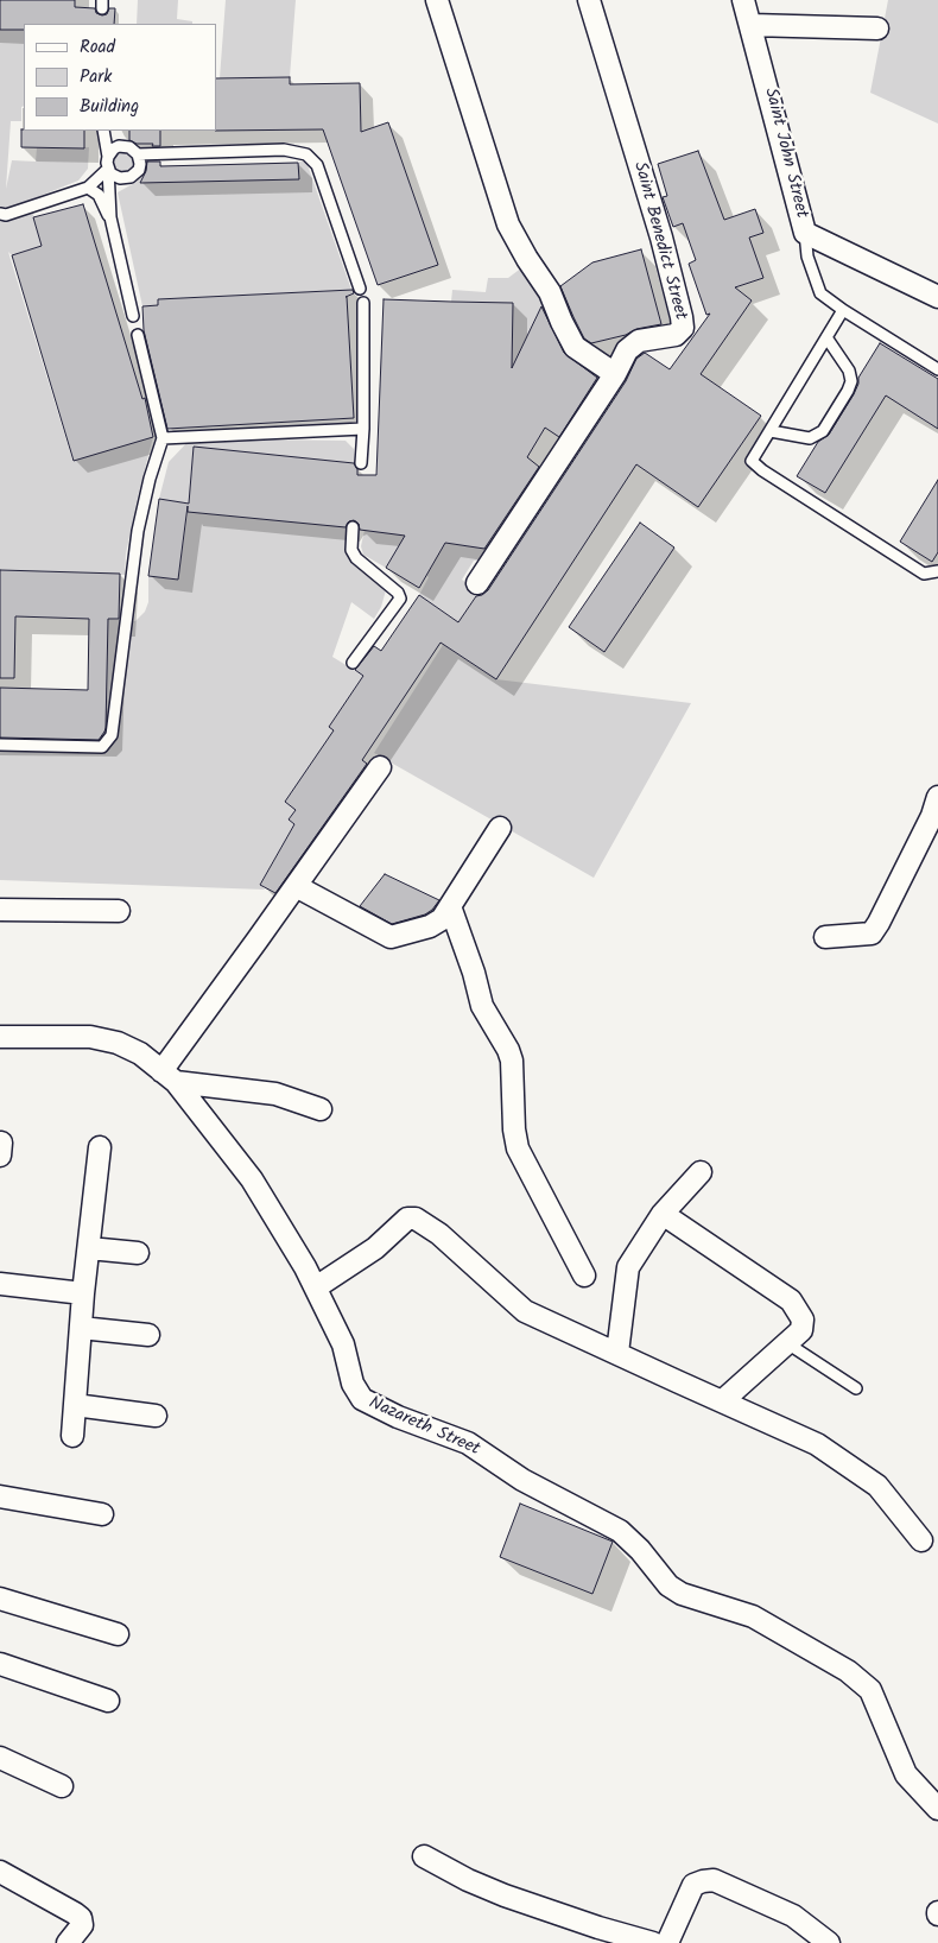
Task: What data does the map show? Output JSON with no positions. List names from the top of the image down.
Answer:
{
  "streets": {
    "street": ["Saint John Street", "Saint Benedict Street", "Nazareth Street"]
  },
  "legend": ["Road", "Park", "Building"]
}
